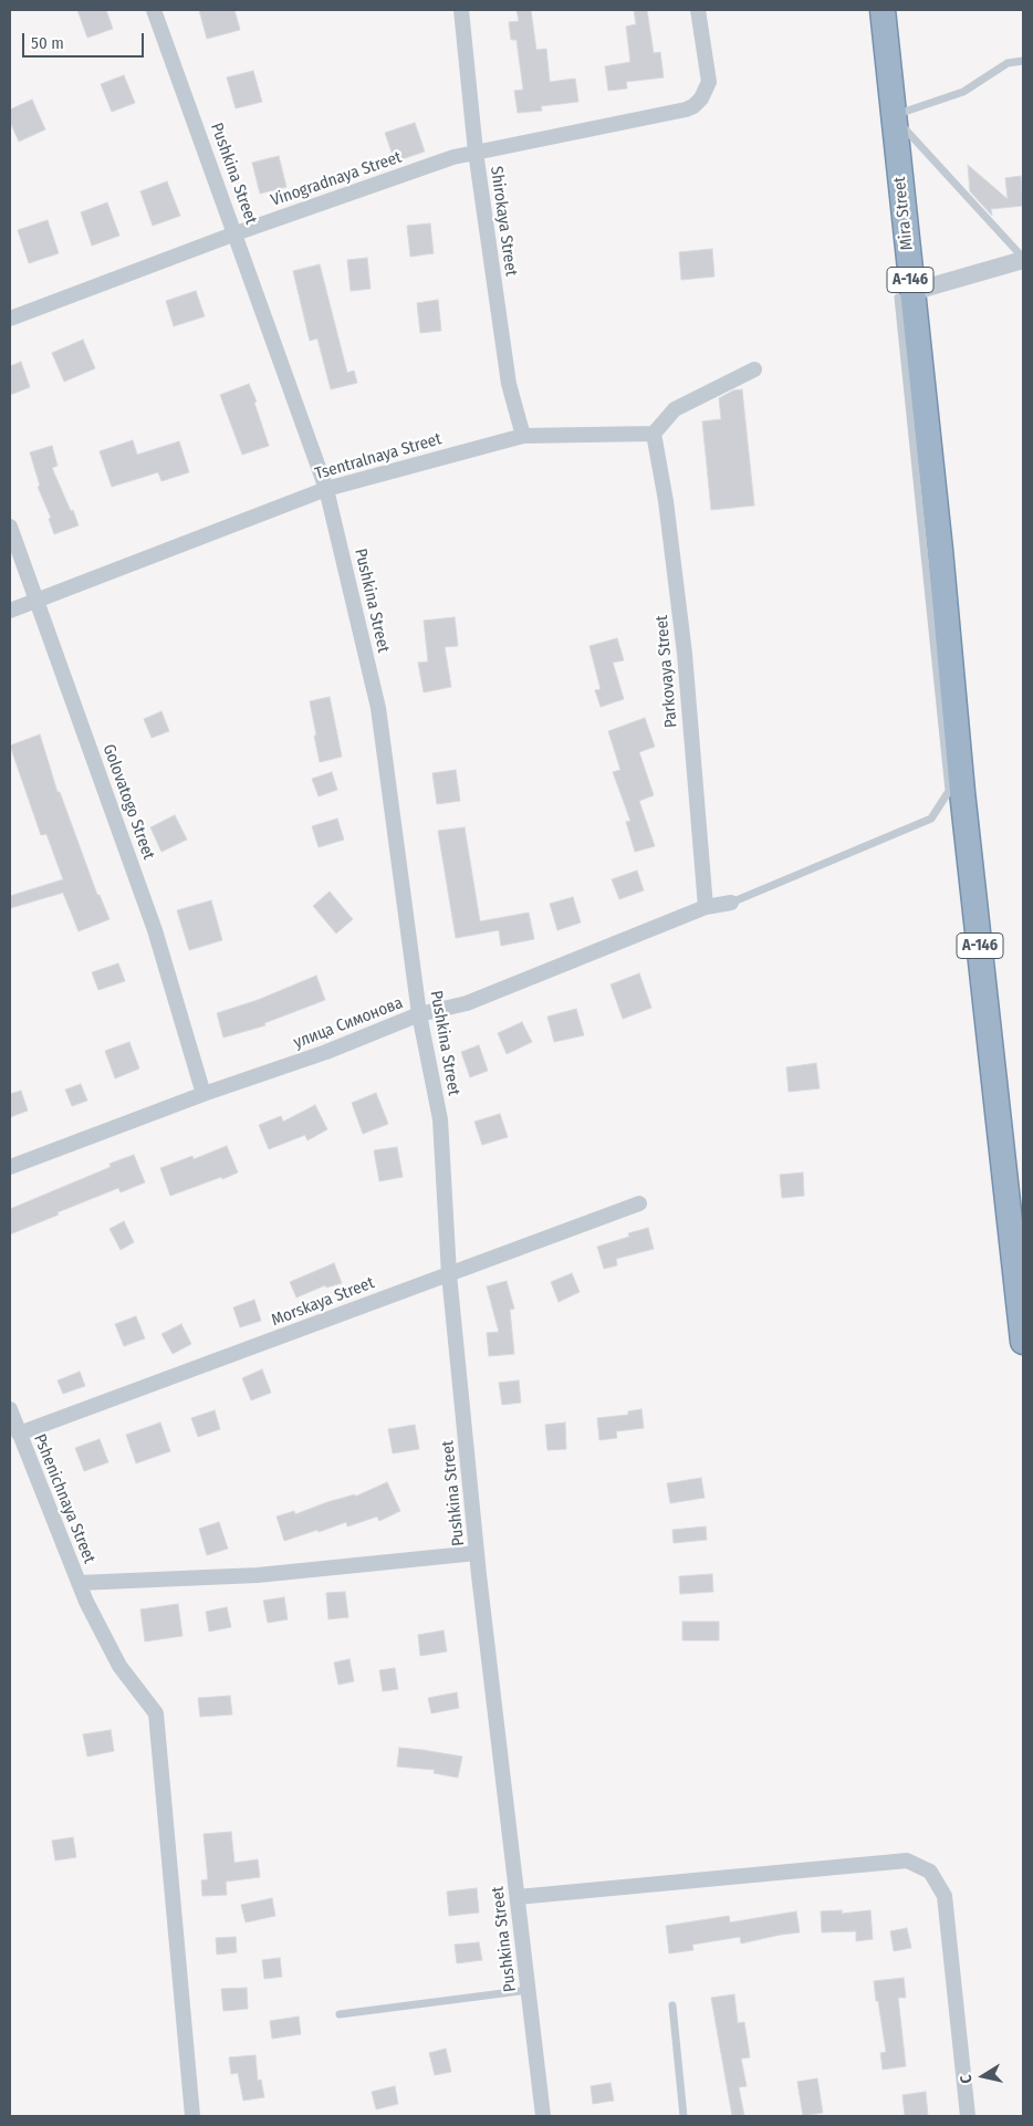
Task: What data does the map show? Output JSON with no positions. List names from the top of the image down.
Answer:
{
  "streets": {
    "highway": ["Mira Street", "А-146"],
    "street": [
      "Pushkina Street",
      "Vinogradnaya Street",
      "Shirokaya Street",
      "Tsentralnaya Street",
      "Parkovaya Street",
      "Golovatogo Street",
      "улица Симонова",
      "Morskaya Street",
      "Pshenichnaya Street"
    ]
  },
  "crossings": [
    ["Pushkina Street", "Vinogradnaya Street"],
    ["Pushkina Street", "Tsentralnaya Street"],
    ["Pushkina Street", "улица Симонова"],
    ["Pushkina Street", "Morskaya Street"],
    ["Vinogradnaya Street", "Shirokaya Street"],
    ["Mira Street", "А-146"],
    ["Shirokaya Street", "Tsentralnaya Street"],
    ["Tsentralnaya Street", "Parkovaya Street"],
    ["Tsentralnaya Street", "Golovatogo Street"],
    ["Parkovaya Street", "улица Симонова"],
    ["Golovatogo Street", "улица Симонова"],
    ["Morskaya Street", "Pshenichnaya Street"]
  ],
  "scale_bar": "50 m",
  "north": "left"
}
